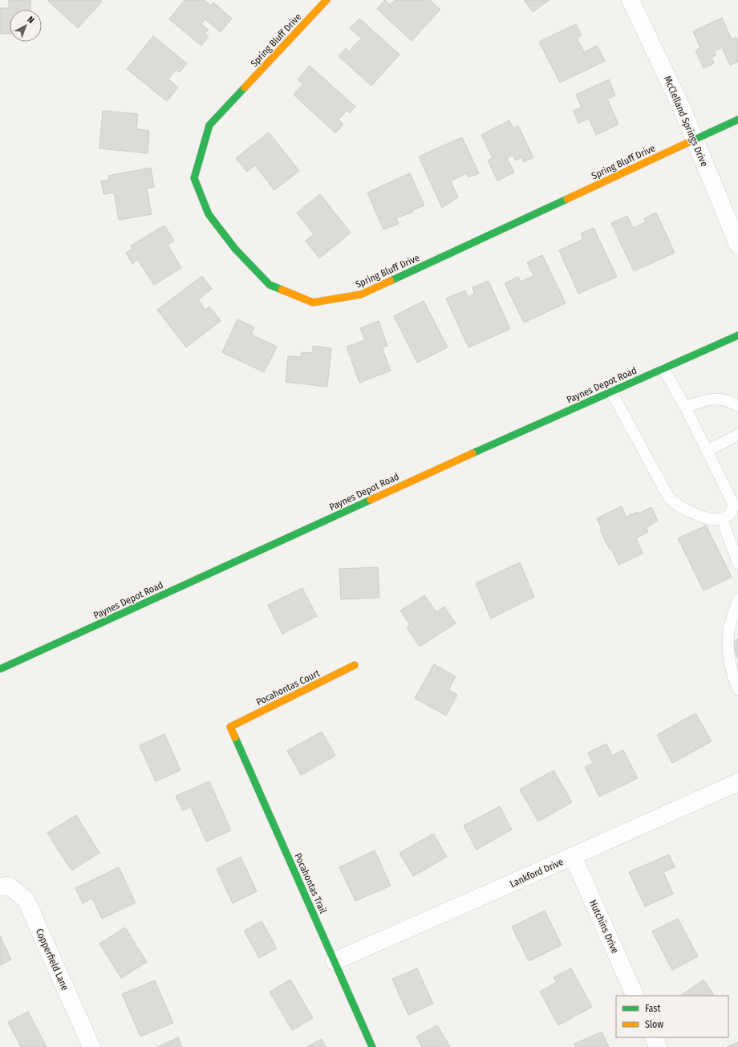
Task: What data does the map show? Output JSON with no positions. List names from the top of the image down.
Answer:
{
  "streets": {
    "street": [
      "Spring Bluff Drive",
      "McClelland Springs Drive",
      "Paynes Depot Road",
      "Pocahontas Court",
      "Lankford Drive",
      "Pocahontas Trail",
      "Hutchins Drive",
      "Copperfield Lane"
    ]
  },
  "crossings": [
    ["Spring Bluff Drive", "McClelland Springs Drive"],
    ["Pocahontas Court", "Pocahontas Trail"],
    ["Lankford Drive", "Pocahontas Trail"],
    ["Lankford Drive", "Hutchins Drive"]
  ],
  "legend": ["Fast", "Slow"],
  "north": "top right"
}
